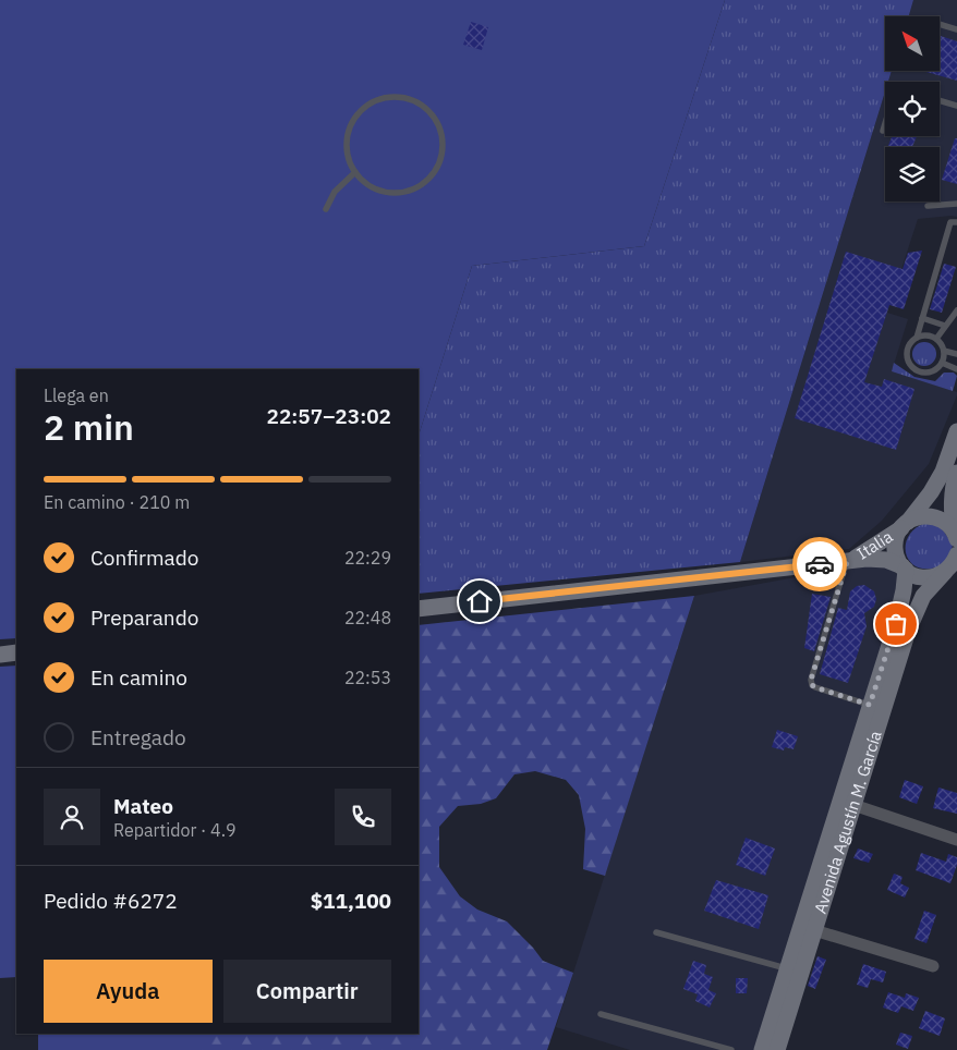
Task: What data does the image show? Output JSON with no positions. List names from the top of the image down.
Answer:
{
  "streets": {
    "main road": ["Italia", "Avenida Agustín M. García"]
  },
  "crossings": [
    ["Italia", "Avenida Agustín M. García"]
  ],
  "north": "top left",
  "page": {
    "heading": ["2 min", "Llega en", "22:57–23:02"],
    "panel": [
      "Mateo",
      "Repartidor · 4.9",
      "Pedido #6272",
      "$11,100"
    ],
    "bar": "En camino · 210 m",
    "list": [
      ["Confirmado", "22:29"],
      ["Preparando", "22:48"],
      ["En camino", "22:53"],
      "Entregado"
    ],
    "buttons": ["Ayuda", "Compartir"]
  }
}
